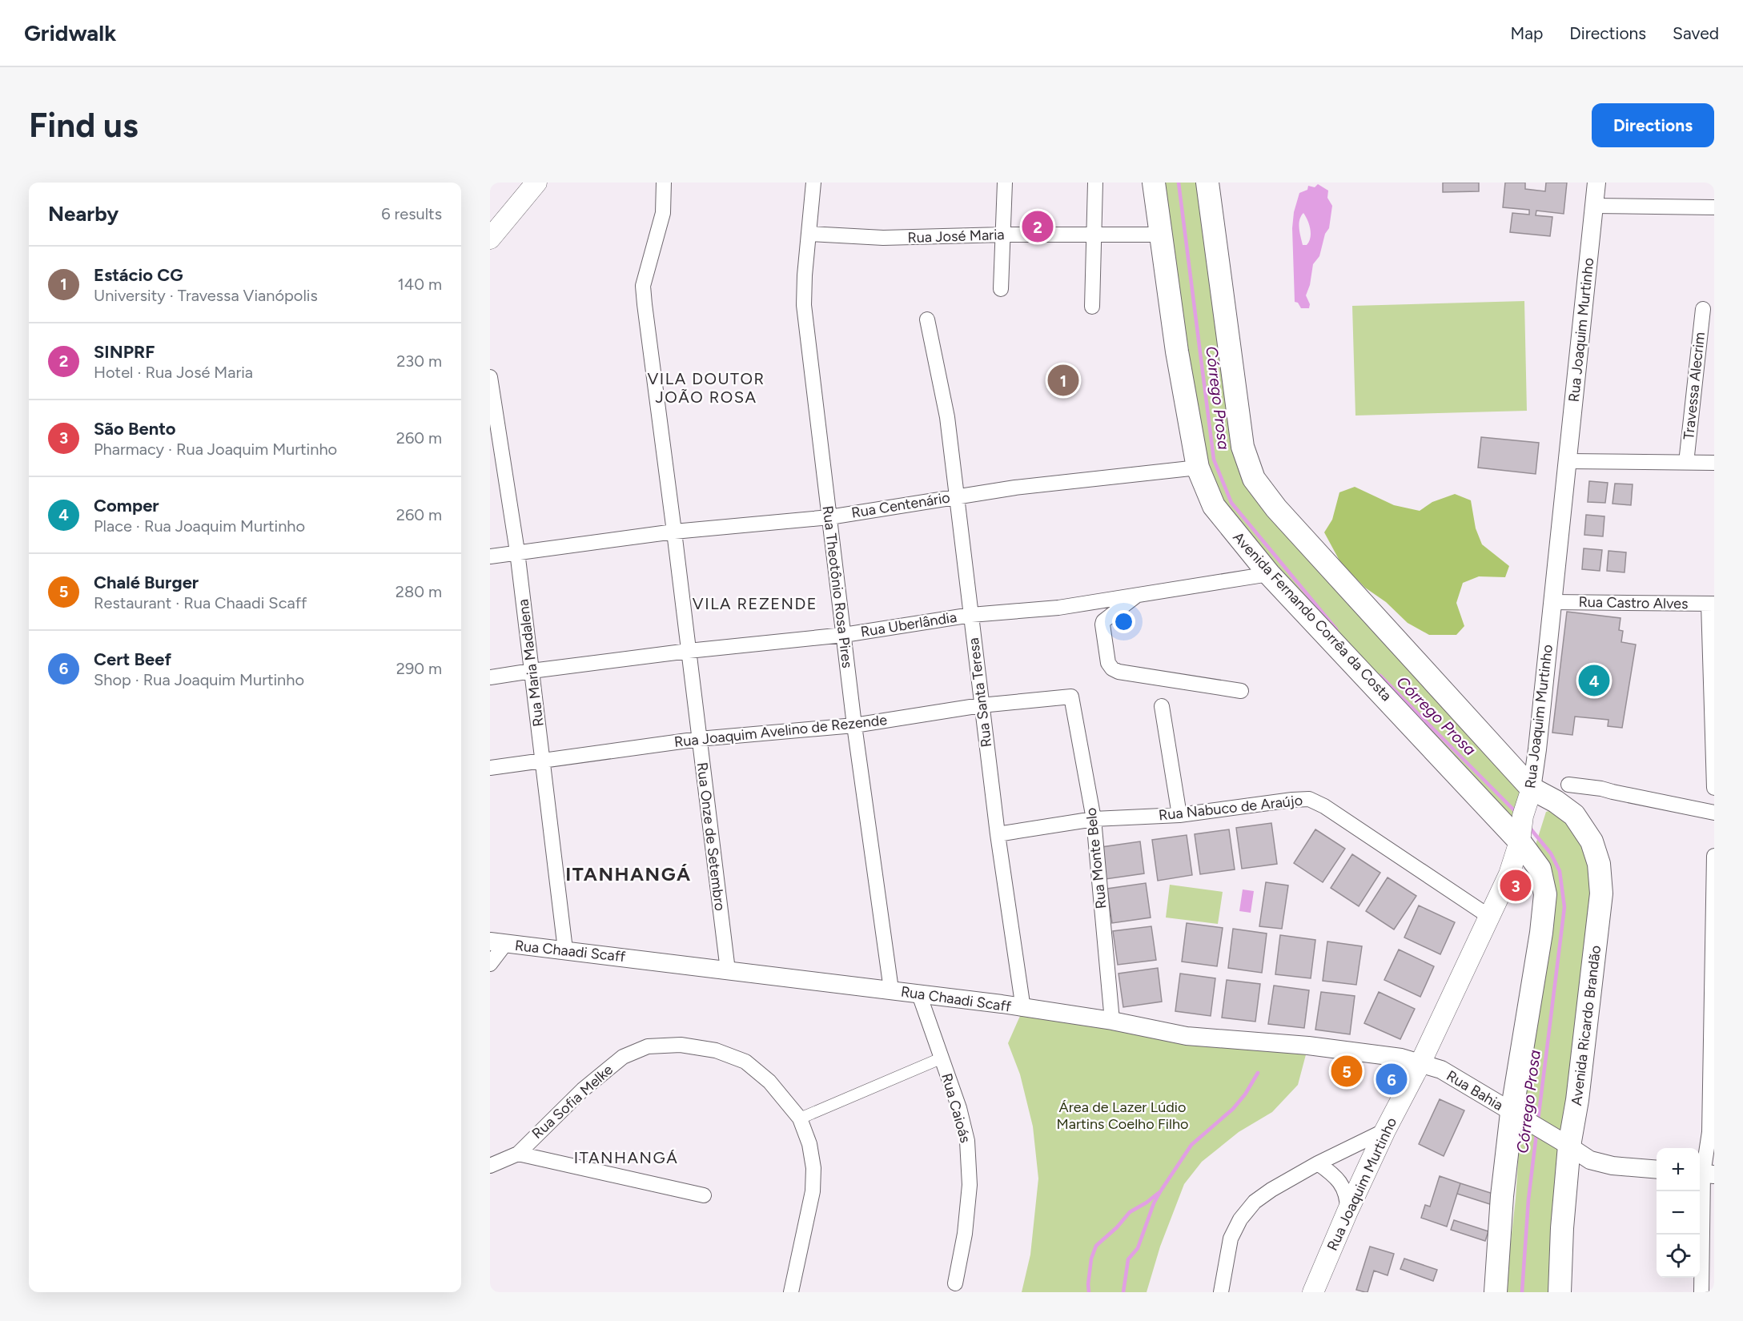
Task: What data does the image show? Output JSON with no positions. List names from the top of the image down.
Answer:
{
  "streets": {
    "main road": ["Rua Joaquim Murtinho", "Avenida Fernando Corrêa da Costa", "Avenida Ricardo Brandão"],
    "street": [
      "Rua José Maria",
      "Travessa Alecrim",
      "Rua Centenário",
      "Rua Theotônio Rosa Pires",
      "Rua Castro Alves",
      "Rua Uberlândia",
      "Rua Maria Madalena",
      "Rua Santa Teresa",
      "Rua Joaquim Avelino de Rezende",
      "Rua Nabuco de Araújo",
      "Rua Onze de Setembro",
      "Rua Monte Belo",
      "Rua Chaadi Scaff",
      "Rua Bahia",
      "Rua Sofia Melke",
      "Rua Caioás"
    ]
  },
  "crossings": [
    ["Rua José Maria", "Rua Theotônio Rosa Pires"],
    ["Rua José Maria", "Avenida Fernando Corrêa da Costa"],
    ["Rua Joaquim Murtinho", "Rua Castro Alves"],
    ["Rua Joaquim Murtinho", "Avenida Fernando Corrêa da Costa"],
    ["Rua Joaquim Murtinho", "Rua Nabuco de Araújo"],
    ["Rua Joaquim Murtinho", "Rua Chaadi Scaff"],
    ["Rua Joaquim Murtinho", "Avenida Ricardo Brandão"],
    ["Rua Joaquim Murtinho", "Rua Bahia"],
    ["Rua Centenário", "Rua Theotônio Rosa Pires"],
    ["Rua Centenário", "Avenida Fernando Corrêa da Costa"],
    ["Rua Centenário", "Rua Maria Madalena"],
    ["Rua Centenário", "Rua Santa Teresa"],
    ["Rua Centenário", "Rua Onze de Setembro"],
    ["Rua Theotônio Rosa Pires", "Rua Uberlândia"],
    ["Rua Theotônio Rosa Pires", "Rua Joaquim Avelino de Rezende"],
    ["Rua Theotônio Rosa Pires", "Rua Chaadi Scaff"],
    ["Avenida Fernando Corrêa da Costa", "Rua Uberlândia"],
    ["Rua Uberlândia", "Rua Maria Madalena"],
    ["Rua Uberlândia", "Rua Santa Teresa"],
    ["Rua Uberlândia", "Rua Onze de Setembro"],
    ["Rua Maria Madalena", "Rua Joaquim Avelino de Rezende"],
    ["Rua Maria Madalena", "Rua Chaadi Scaff"],
    ["Rua Santa Teresa", "Rua Joaquim Avelino de Rezende"],
    ["Rua Santa Teresa", "Rua Nabuco de Araújo"],
    ["Rua Santa Teresa", "Rua Chaadi Scaff"],
    ["Rua Joaquim Avelino de Rezende", "Rua Onze de Setembro"],
    ["Rua Joaquim Avelino de Rezende", "Rua Monte Belo"],
    ["Rua Nabuco de Araújo", "Rua Monte Belo"],
    ["Rua Onze de Setembro", "Rua Chaadi Scaff"],
    ["Rua Monte Belo", "Rua Chaadi Scaff"],
    ["Rua Chaadi Scaff", "Rua Bahia"],
    ["Rua Chaadi Scaff", "Rua Caioás"],
    ["Avenida Ricardo Brandão", "Rua Bahia"]
  ],
  "districts": [
    "VILA DOUTOR JOÃO ROSA",
    "VILA REZENDE",
    "ITANHANGÁ",
    "ITANHANGÁ"
  ],
  "water": ["Córrego Prosa"],
  "parks": ["Área de Lazer Lúdio Martins Coelho Filho"],
  "page": {
    "header": "Gridwalk",
    "nav": ["Map", "Directions", "Saved"],
    "buttons": "Directions",
    "title": "Find us",
    "heading": ["Nearby", "6 results"],
    "pins": [
      "2",
      "1",
      "4",
      "3",
      "5",
      "6"
    ],
    "list": [
      {
        "mark": "1",
        "name": "Estácio CG",
        "note": "University · Travessa Vianópolis",
        "value": "140 m"
      },
      {
        "mark": "2",
        "name": "SINPRF",
        "note": "Hotel · Rua José Maria",
        "value": "230 m"
      },
      {
        "mark": "3",
        "name": "São Bento",
        "note": "Pharmacy · Rua Joaquim Murtinho",
        "value": "260 m"
      },
      {
        "mark": "4",
        "name": "Comper",
        "note": "Place · Rua Joaquim Murtinho",
        "value": "260 m"
      },
      {
        "mark": "5",
        "name": "Chalé Burger",
        "note": "Restaurant · Rua Chaadi Scaff",
        "value": "280 m"
      },
      {
        "mark": "6",
        "name": "Cert Beef",
        "note": "Shop · Rua Joaquim Murtinho",
        "value": "290 m"
      }
    ],
    "map_buttons": ["+", "−"]
  }
}
